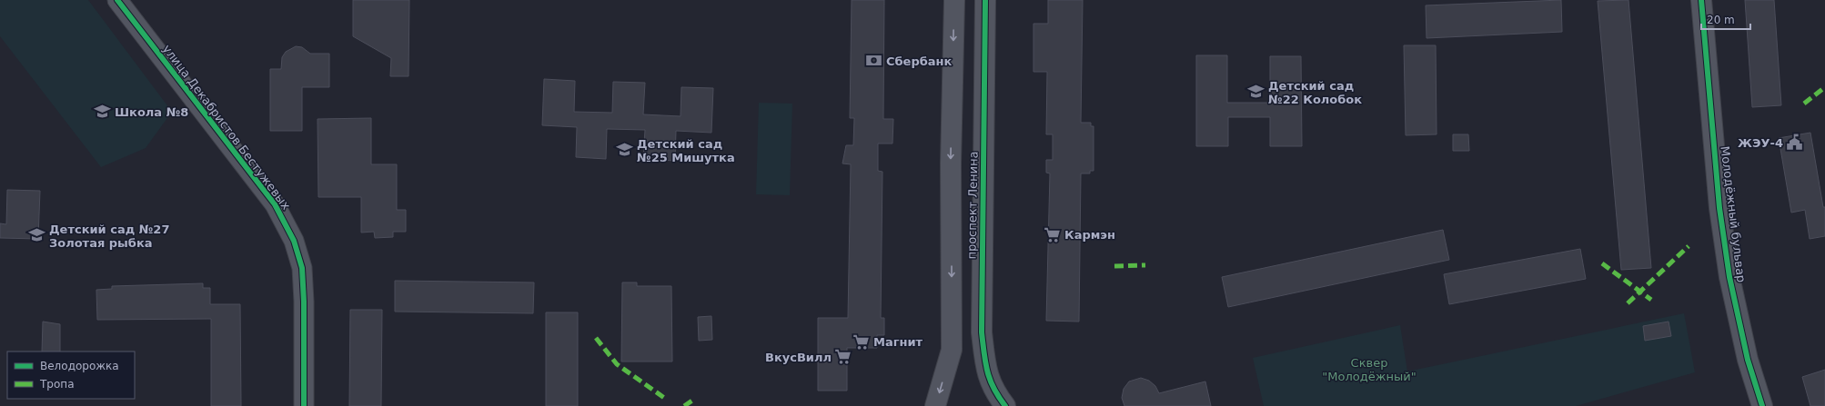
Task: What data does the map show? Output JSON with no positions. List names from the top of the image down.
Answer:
{
  "streets": {
    "street": ["улица Декабристов Бестужевых", "проспект Ленина", "Молодёжный бульвар"]
  },
  "parks": ["Сквер \"Молодёжный\""],
  "places": {
    "bank": ["Сбербанк"],
    "school or university": [
      "Детский сад №22 Колобок",
      "Школа №8",
      "Детский сад №25 Мишутка",
      "Детский сад №27 Золотая рыбка"
    ],
    "public building": ["ЖЭУ-4"],
    "supermarket": ["Кармэн", "Магнит", "ВкусВилл"]
  },
  "legend": ["Велодорожка", "Тропа"],
  "scale_bar": "20 m"
}
